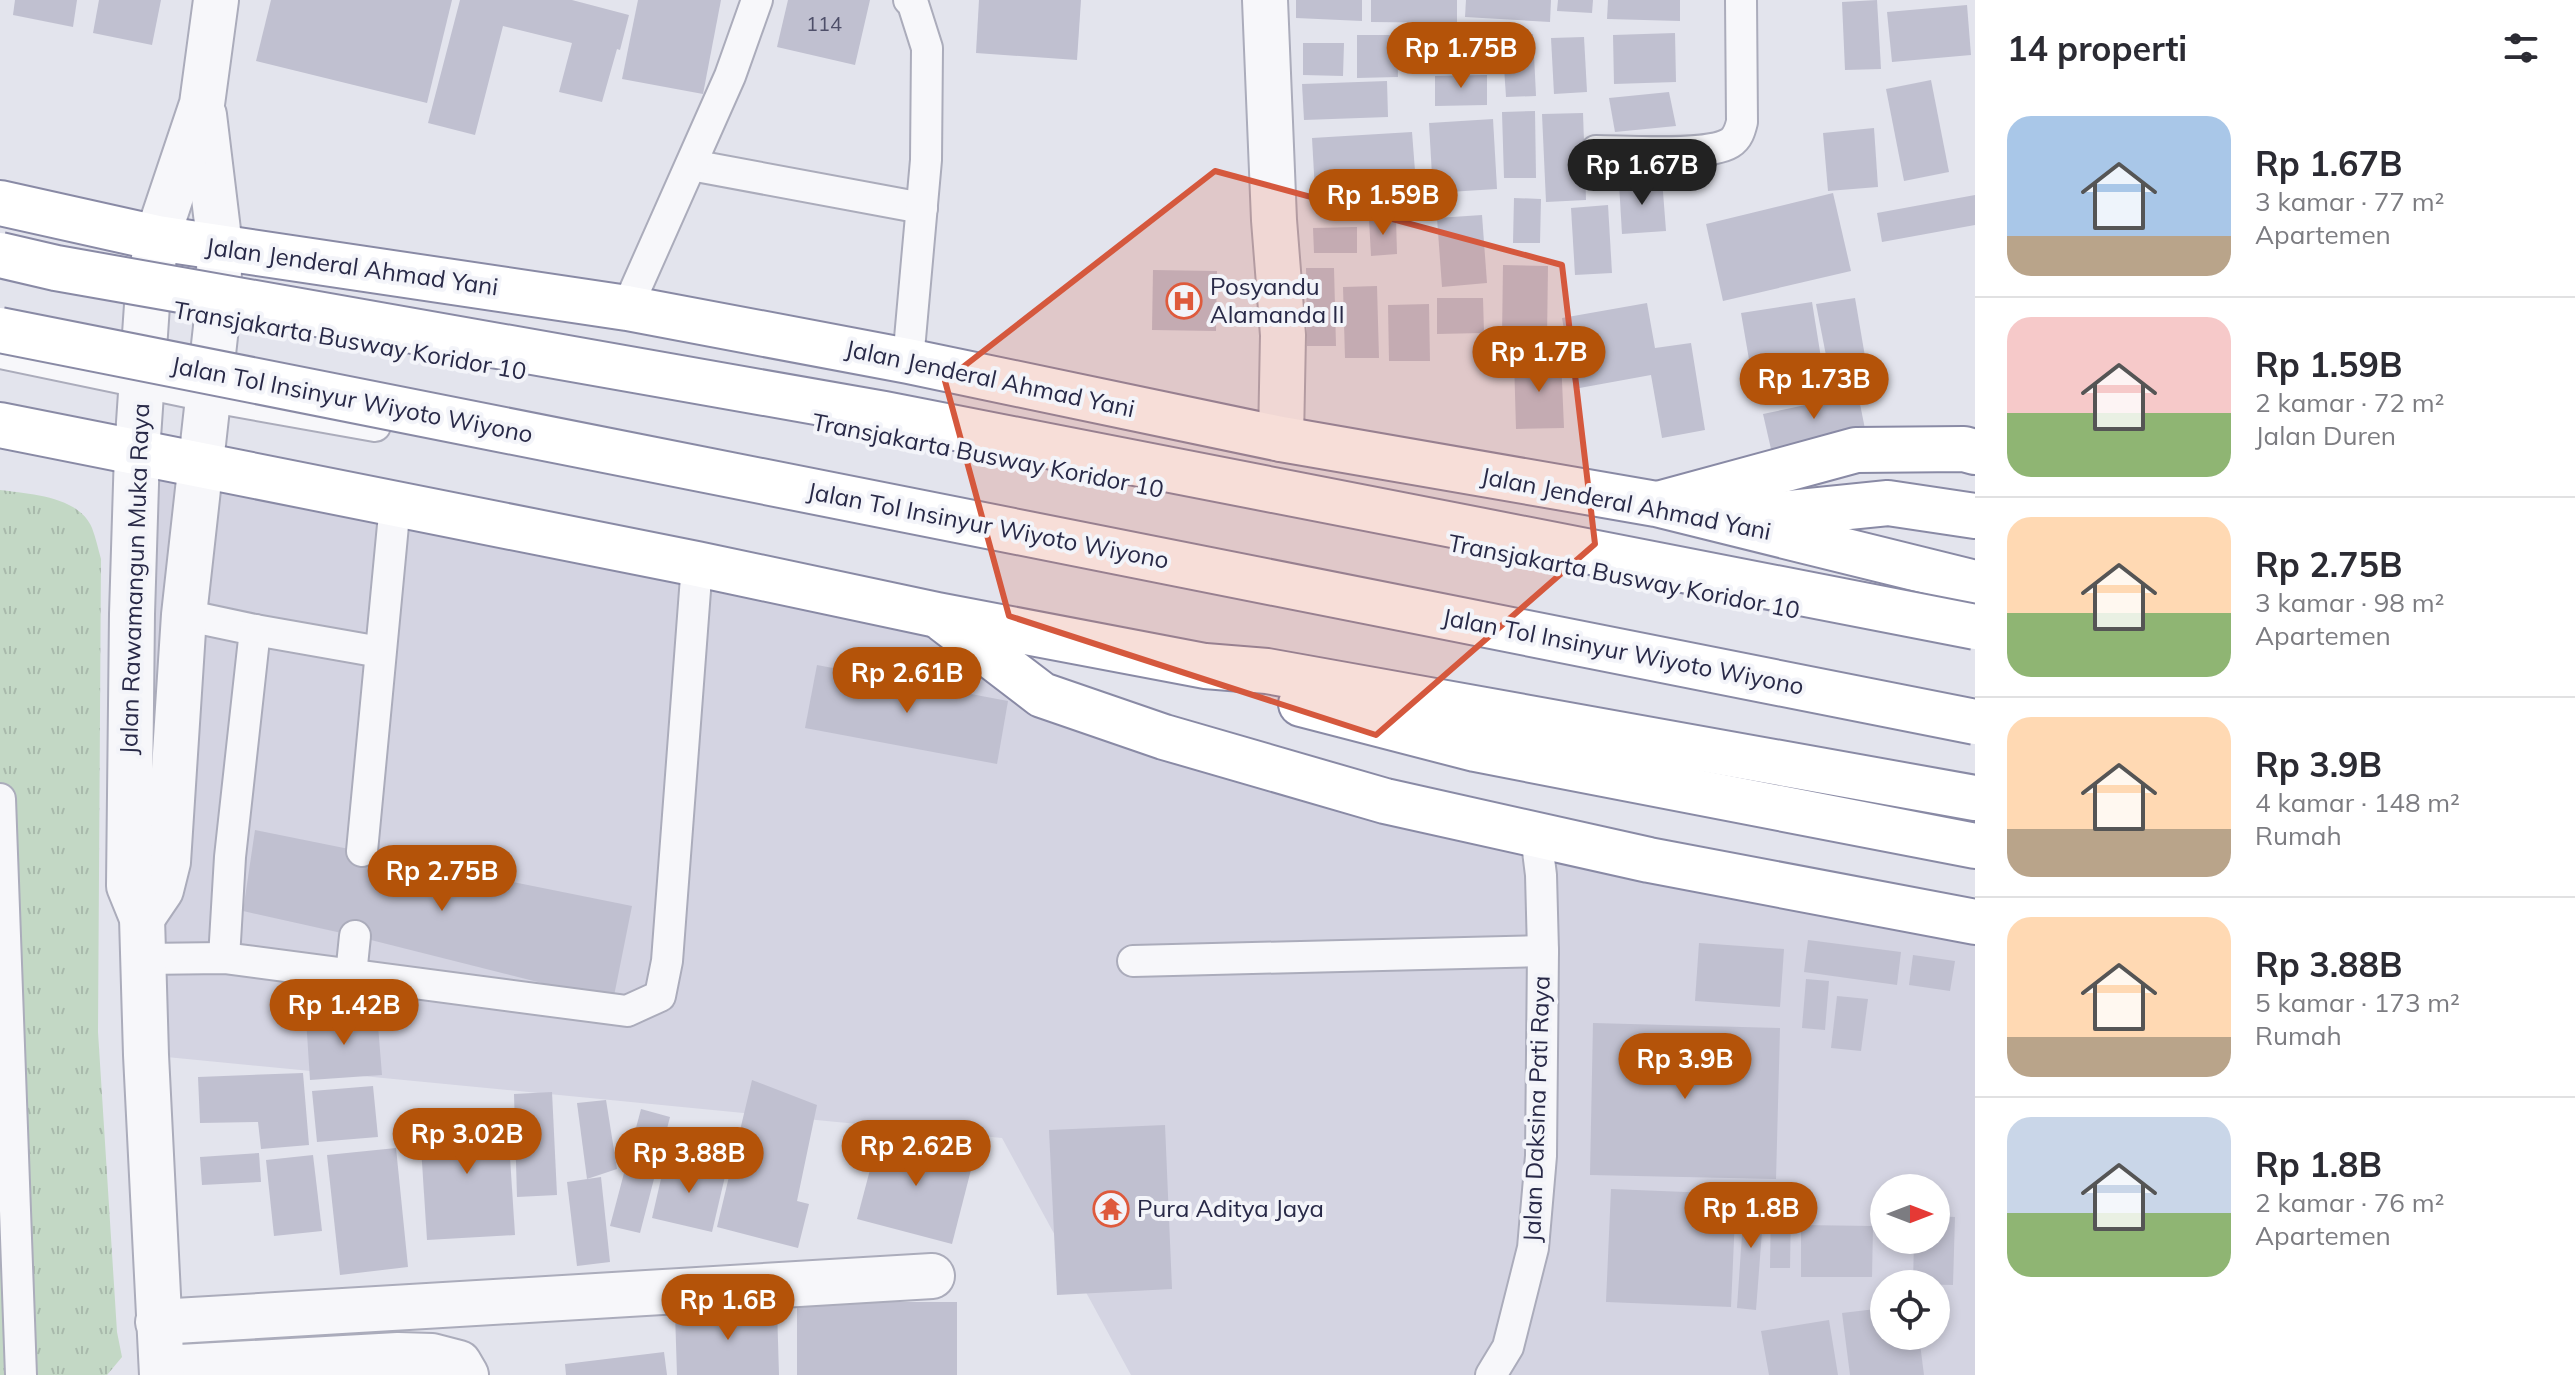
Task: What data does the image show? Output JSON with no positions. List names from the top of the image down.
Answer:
{
  "streets": {
    "highway": ["Jalan Jenderal Ahmad Yani", "Jalan Tol Insinyur Wiyoto Wiyono"],
    "street": ["Jalan Rawamangun Muka Raya"],
    "lane": ["Transjakarta Busway Koridor 10", "Jalan Daksina Pati Raya"]
  },
  "crossings": [
    ["Jalan Jenderal Ahmad Yani", "Jalan Rawamangun Muka Raya"],
    ["Transjakarta Busway Koridor 10", "Jalan Rawamangun Muka Raya"]
  ],
  "places": {
    "hospital": ["Posyandu Alamanda II"],
    "temple": ["Pura Aditya Jaya"]
  },
  "house_numbers": ["114"],
  "north": "right",
  "page": {
    "heading": "14 properti",
    "price": [
      "Rp 1.75B",
      "Rp 1.67B",
      "Rp 1.59B",
      "Rp 1.7B",
      "Rp 1.73B",
      "Rp 2.61B",
      "Rp 2.75B",
      "Rp 1.42B",
      "Rp 3.9B",
      "Rp 3.02B",
      "Rp 2.62B",
      "Rp 3.88B",
      "Rp 1.8B",
      "Rp 1.6B"
    ],
    "list": [
      {
        "name": "Rp 1.67B",
        "note": "3 kamar · 77 m² · Apartemen"
      },
      {
        "name": "Rp 1.59B",
        "note": "2 kamar · 72 m² · Jalan Duren"
      },
      {
        "name": "Rp 2.75B",
        "note": "3 kamar · 98 m² · Apartemen"
      },
      {
        "name": "Rp 3.9B",
        "note": "4 kamar · 148 m² · Rumah"
      },
      {
        "name": "Rp 3.88B",
        "note": "5 kamar · 173 m² · Rumah"
      },
      {
        "name": "Rp 1.8B",
        "note": "2 kamar · 76 m² · Apartemen"
      }
    ]
  }
}
